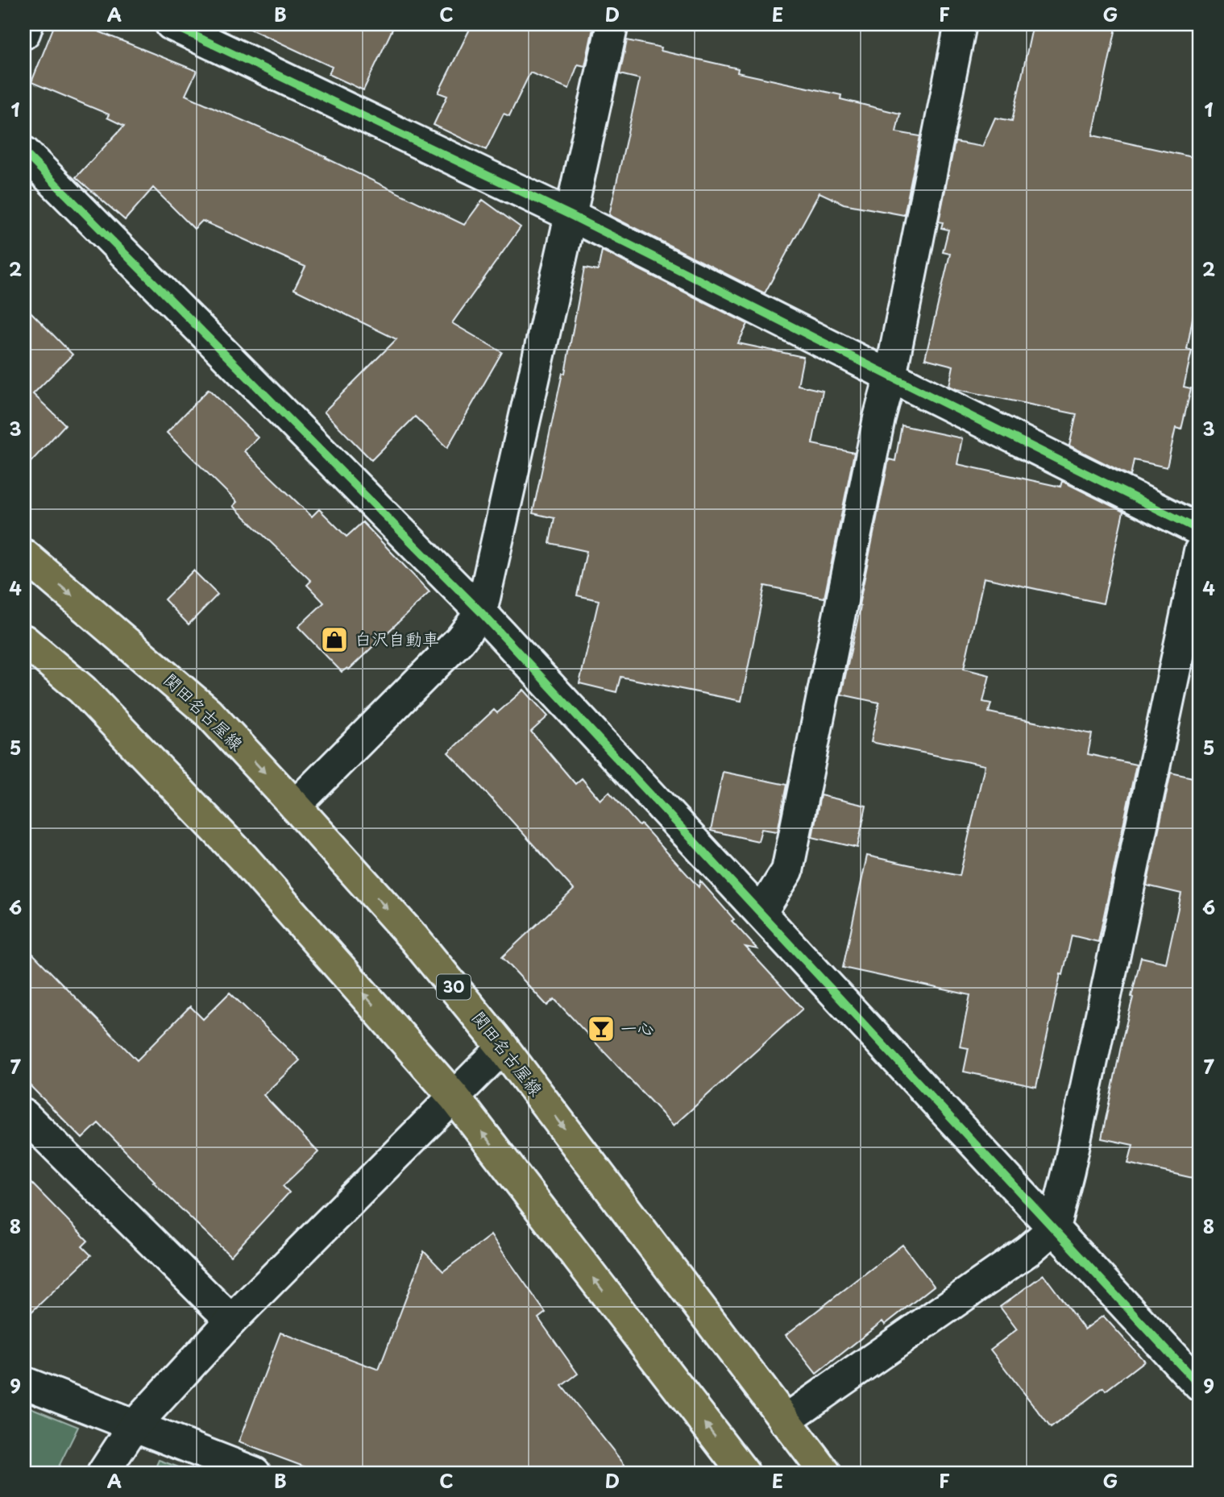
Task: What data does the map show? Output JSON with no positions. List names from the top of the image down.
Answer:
{
  "streets": {
    "main road": ["関田名古屋線", "30"]
  },
  "places": {
    "shop": ["白沢自動車"],
    "bar": ["一心"]
  },
  "grid": {
    "columns": [
      "A",
      "B",
      "C",
      "D",
      "E",
      "F",
      "G"
    ],
    "rows": [
      "1",
      "2",
      "3",
      "4",
      "5",
      "6",
      "7",
      "8",
      "9"
    ]
  }
}
